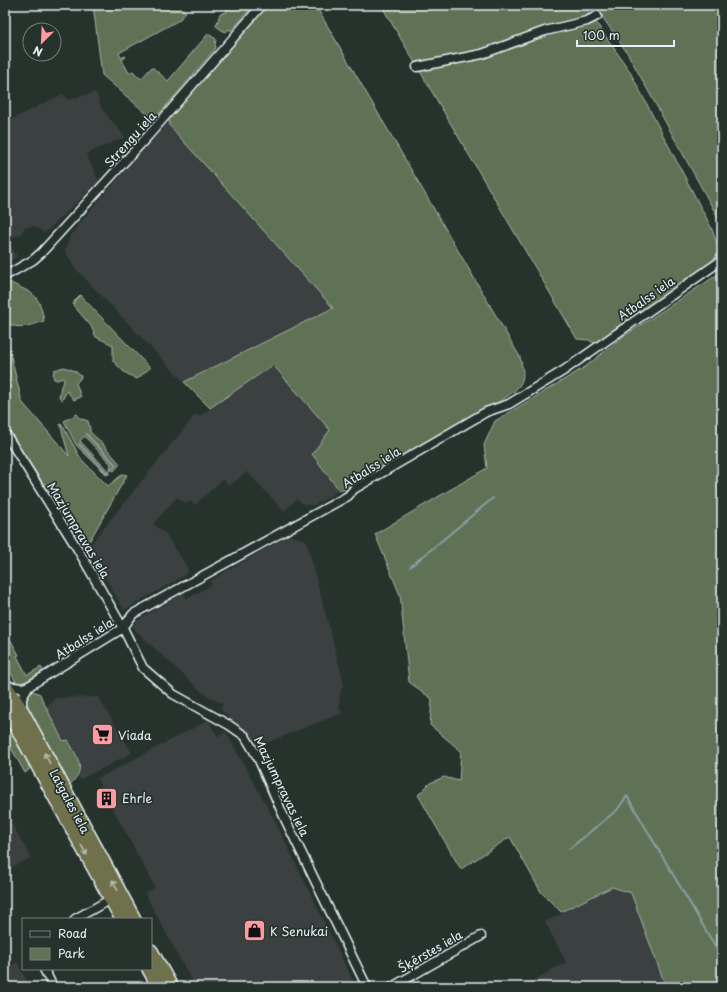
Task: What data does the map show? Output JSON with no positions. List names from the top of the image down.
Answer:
{
  "streets": {
    "highway": ["Latgales iela"],
    "street": [
      "Strengu iela",
      "Atbalss iela",
      "Mazjumpravas iela",
      "Šķērstes iela"
    ]
  },
  "crossings": [
    ["Atbalss iela", "Mazjumpravas iela"]
  ],
  "places": {
    "supermarket": ["Viada"],
    "building": ["Ehrle"],
    "shop": ["K Senukai"]
  },
  "legend": ["Road", "Park"],
  "scale_bar": "100 m",
  "north": "bottom left"
}
